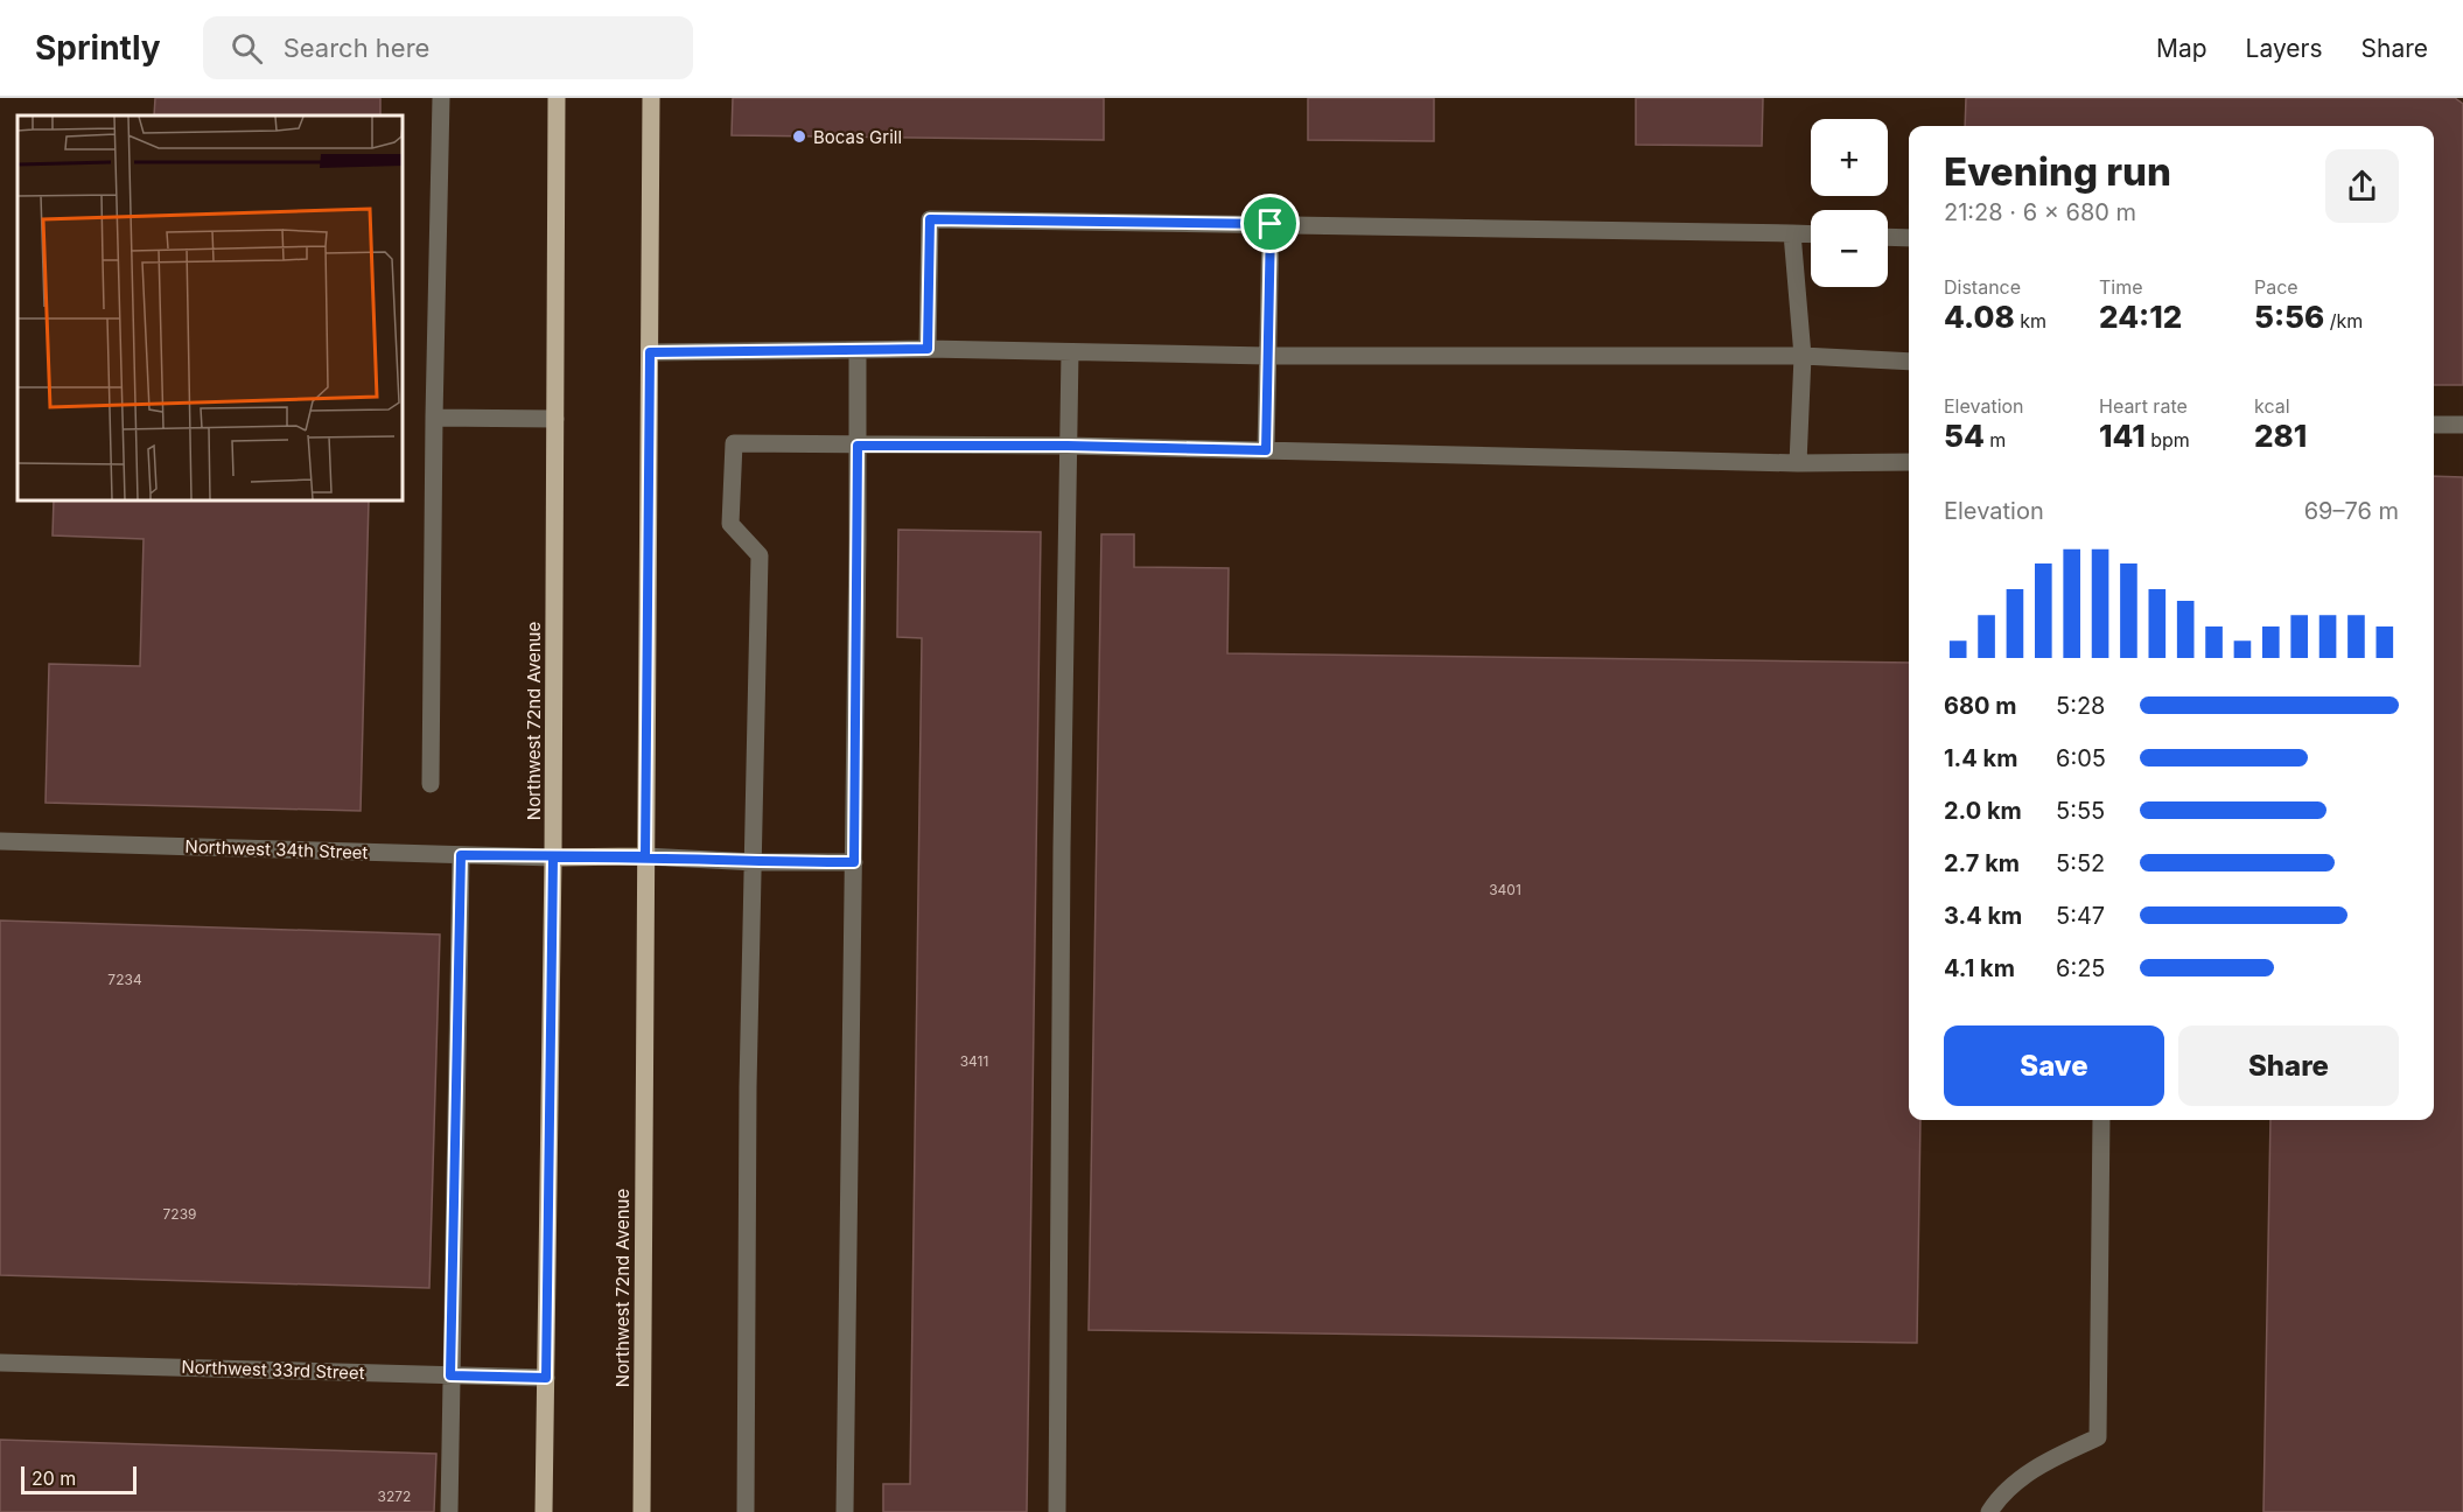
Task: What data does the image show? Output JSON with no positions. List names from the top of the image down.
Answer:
{
  "streets": {
    "main road": ["Northwest 72nd Avenue"],
    "lane": ["Northwest 34th Street", "Northwest 33rd Street"]
  },
  "crossings": [
    ["Northwest 72nd Avenue", "Northwest 34th Street"],
    ["Northwest 72nd Avenue", "Northwest 33rd Street"]
  ],
  "places": ["Bocas Grill"],
  "house_numbers": [
    "3401",
    "7234",
    "3411",
    "7239",
    "3272"
  ],
  "scale_bar": "20 m",
  "page": {
    "header": "Sprintly",
    "search": "Search here",
    "nav": ["Map", "Layers", "Share"],
    "map_buttons": ["+", "−"],
    "heading": ["Evening run", "21:28 · 6 × 680 m"],
    "stats": [
      ["Distance", "4.08 km"],
      ["Time", "24:12"],
      ["Pace", "5:56 /km"],
      ["Elevation", "54 m"],
      ["Heart rate", "141 bpm"],
      ["kcal", "281"]
    ],
    "chart": ["Elevation", "69–76 m"],
    "list": [
      {
        "name": "680 m",
        "note": "5:28"
      },
      {
        "name": "1.4 km",
        "note": "6:05"
      },
      {
        "name": "2.0 km",
        "note": "5:55"
      },
      {
        "name": "2.7 km",
        "note": "5:52"
      },
      {
        "name": "3.4 km",
        "note": "5:47"
      },
      {
        "name": "4.1 km",
        "note": "6:25"
      }
    ],
    "buttons": ["Save", "Share"],
    "scale": "20 m"
  }
}
